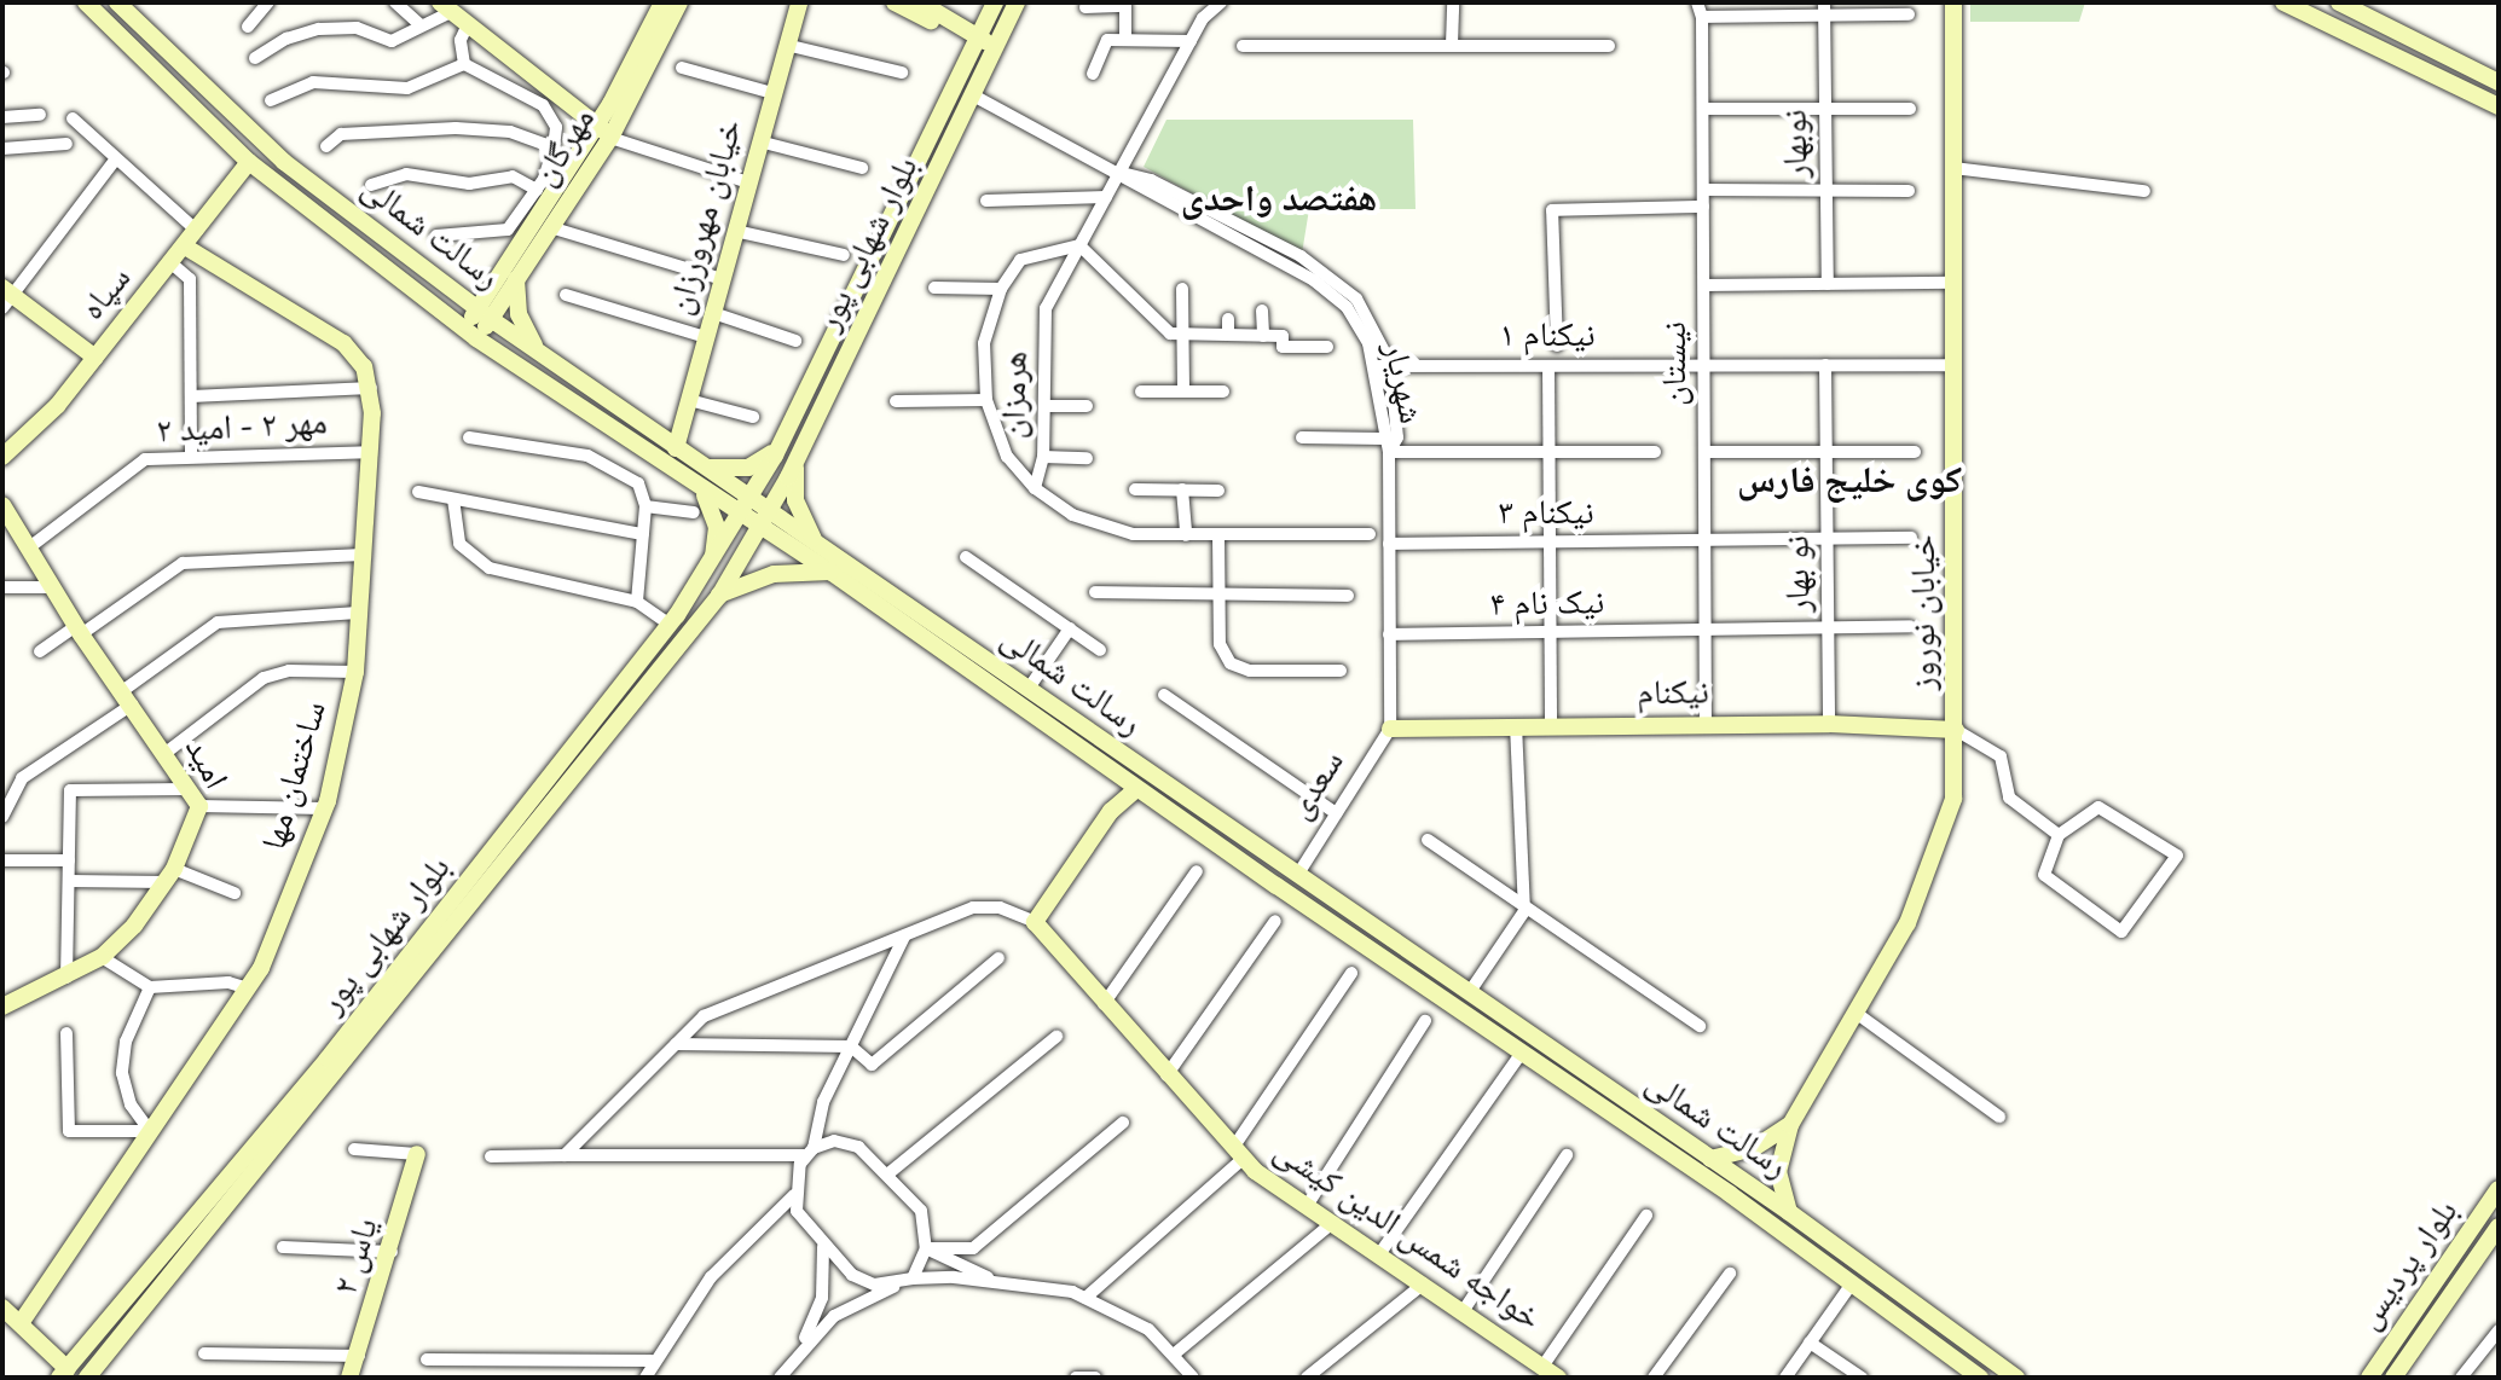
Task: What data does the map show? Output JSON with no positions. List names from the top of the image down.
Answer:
{
  "streets": {
    "main road": [
      "مهرگان",
      "خیابان مهرورزان",
      "رسالت شمالی",
      "بلوار شهابی پور",
      "سپاه",
      "خیابان نوروز",
      "نیکنام",
      "امید",
      "ساختمان مها",
      "خواجه شمس الدين كيشی",
      "یاس ۲",
      "بلوار پردیس"
    ],
    "street": [
      "نوبهار",
      "نیکنام ۱",
      "نیستان",
      "شهریار",
      "هرمزان",
      "مهر ۲ - امید ۲",
      "نیکنام ۳",
      "نو بهار",
      "نیک نام ۴",
      "سعدی"
    ]
  },
  "crossings": [
    ["مهرگان", "رسالت شمالی"],
    ["خیابان مهرورزان", "رسالت شمالی"],
    ["رسالت شمالی", "بلوار شهابی پور"],
    ["رسالت شمالی", "سپاه"],
    ["رسالت شمالی", "خیابان نوروز"],
    ["رسالت شمالی", "سعدی"],
    ["بلوار شهابی پور", "شهریار"],
    ["نیکنام ۱", "نیستان"],
    ["نیکنام ۱", "شهریار"],
    ["نیکنام ۱", "نو بهار"],
    ["نیستان", "نیکنام ۳"],
    ["نیستان", "نیک نام ۴"],
    ["نیستان", "نیکنام"],
    ["شهریار", "هرمزان"],
    ["شهریار", "نیکنام ۳"],
    ["شهریار", "نیک نام ۴"],
    ["شهریار", "نیکنام"],
    ["شهریار", "سعدی"],
    ["مهر ۲ - امید ۲", "امید"],
    ["مهر ۲ - امید ۲", "ساختمان مها"],
    ["نیکنام ۳", "نو بهار"],
    ["نو بهار", "نیک نام ۴"],
    ["نو بهار", "نیکنام"],
    ["خیابان نوروز", "نیکنام"],
    ["نیکنام", "سعدی"]
  ],
  "districts": ["هفتصد واحدی", "کوی خلیج فارس"]
}
